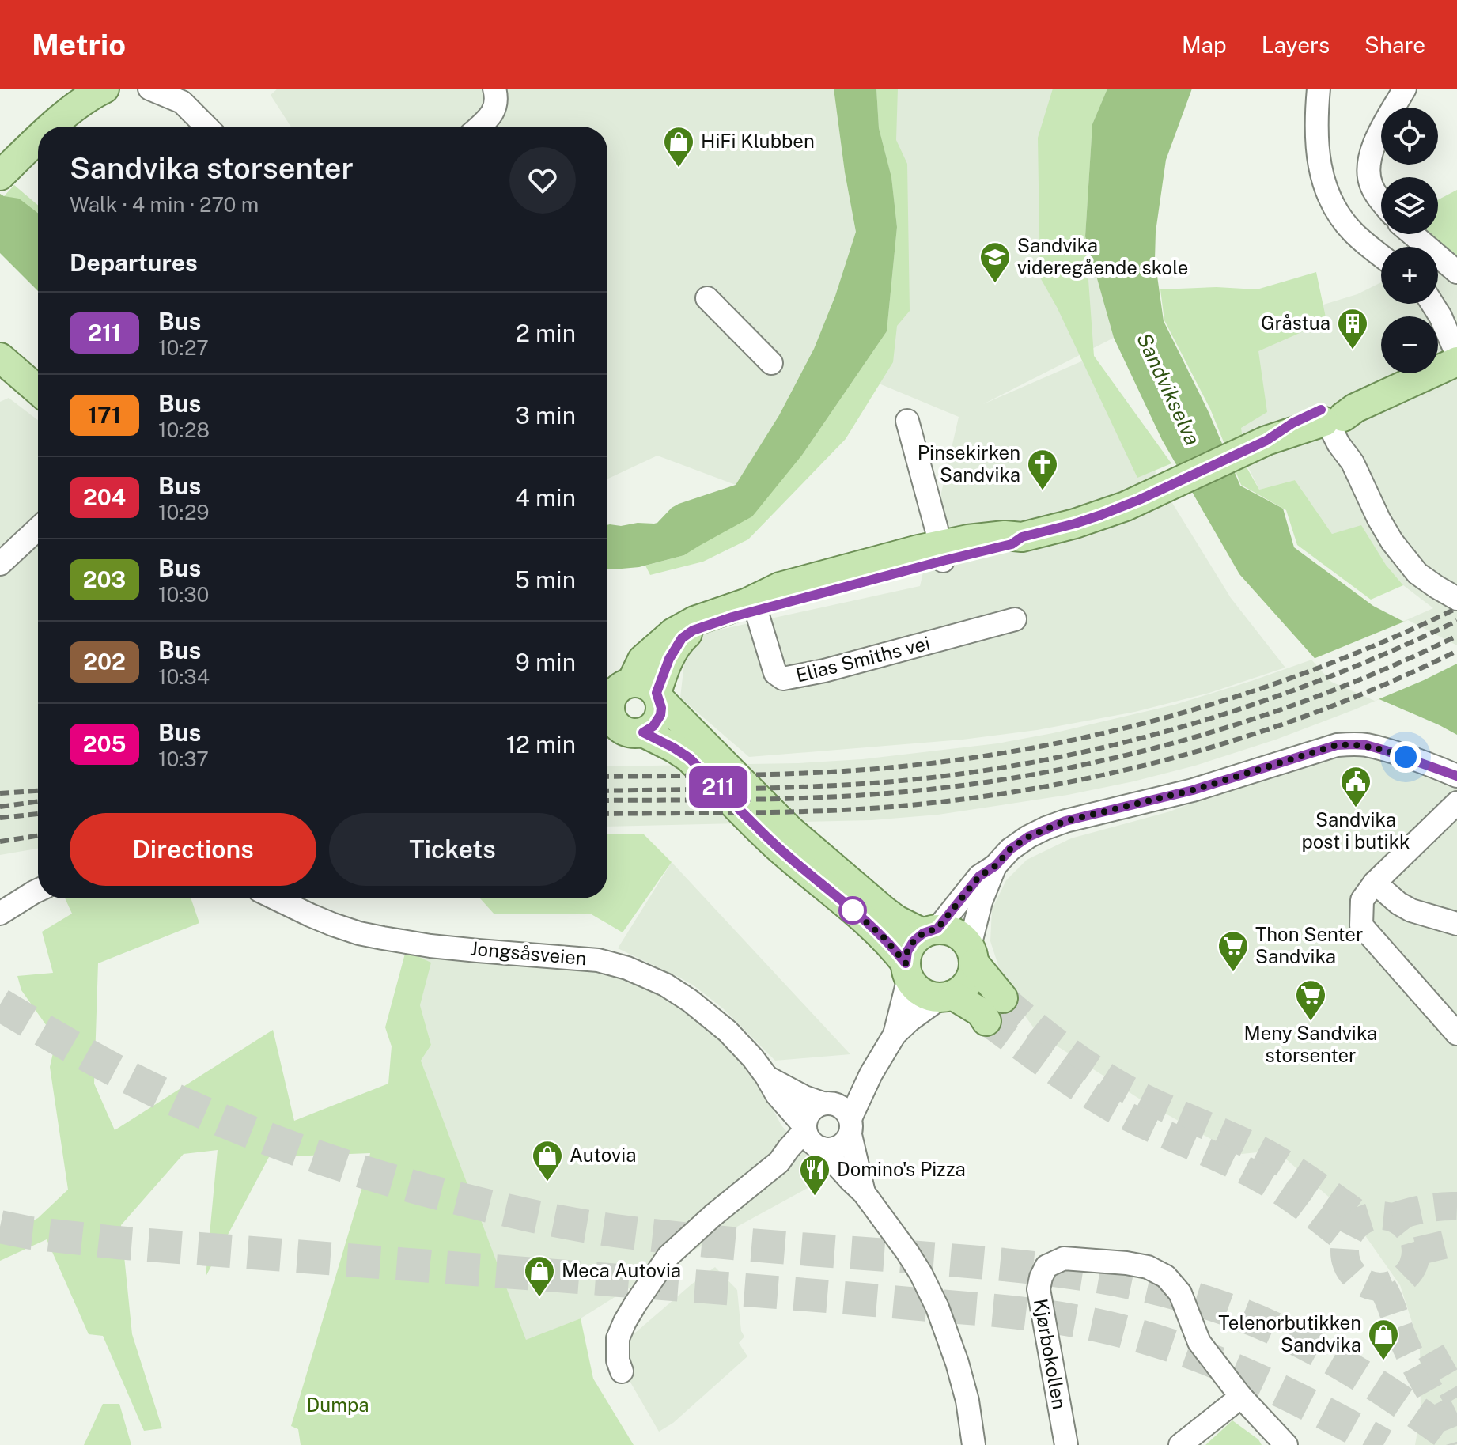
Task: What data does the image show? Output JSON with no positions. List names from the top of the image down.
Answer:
{
  "streets": {
    "street": ["Elias Smiths vei", "Jongsåsveien", "Kjørbokollen"]
  },
  "water": ["Sandvikselva"],
  "parks": ["Dumpa"],
  "places": {
    "shop": [
      "HiFi Klubben",
      "Autovia",
      "Meca Autovia",
      "Telenorbutikken Sandvika"
    ],
    "school or university": ["Sandvika videregående skole"],
    "building": ["Gråstua"],
    "church": ["Pinsekirken Sandvika"],
    "public building": ["Sandvika post i butikk"],
    "supermarket": ["Thon Senter Sandvika", "Meny Sandvika storsenter"],
    "restaurant": ["Domino's Pizza"]
  },
  "lines": ["bus line 211"],
  "page": {
    "header": "Metrio",
    "nav": ["Map", "Layers", "Share"],
    "on_map": "211",
    "map_buttons": ["+", "−"],
    "heading": [
      ["Sandvika storsenter", "Walk · 4 min · 270 m"],
      "Departures"
    ],
    "list": [
      {
        "mark": "211",
        "name": "Bus",
        "note": "10:27",
        "value": "2 min"
      },
      {
        "mark": "171",
        "name": "Bus",
        "note": "10:28",
        "value": "3 min"
      },
      {
        "mark": "204",
        "name": "Bus",
        "note": "10:29",
        "value": "4 min"
      },
      {
        "mark": "203",
        "name": "Bus",
        "note": "10:30",
        "value": "5 min"
      },
      {
        "mark": "202",
        "name": "Bus",
        "note": "10:34",
        "value": "9 min"
      },
      {
        "mark": "205",
        "name": "Bus",
        "note": "10:37",
        "value": "12 min"
      }
    ],
    "buttons": ["Directions", "Tickets"]
  }
}
